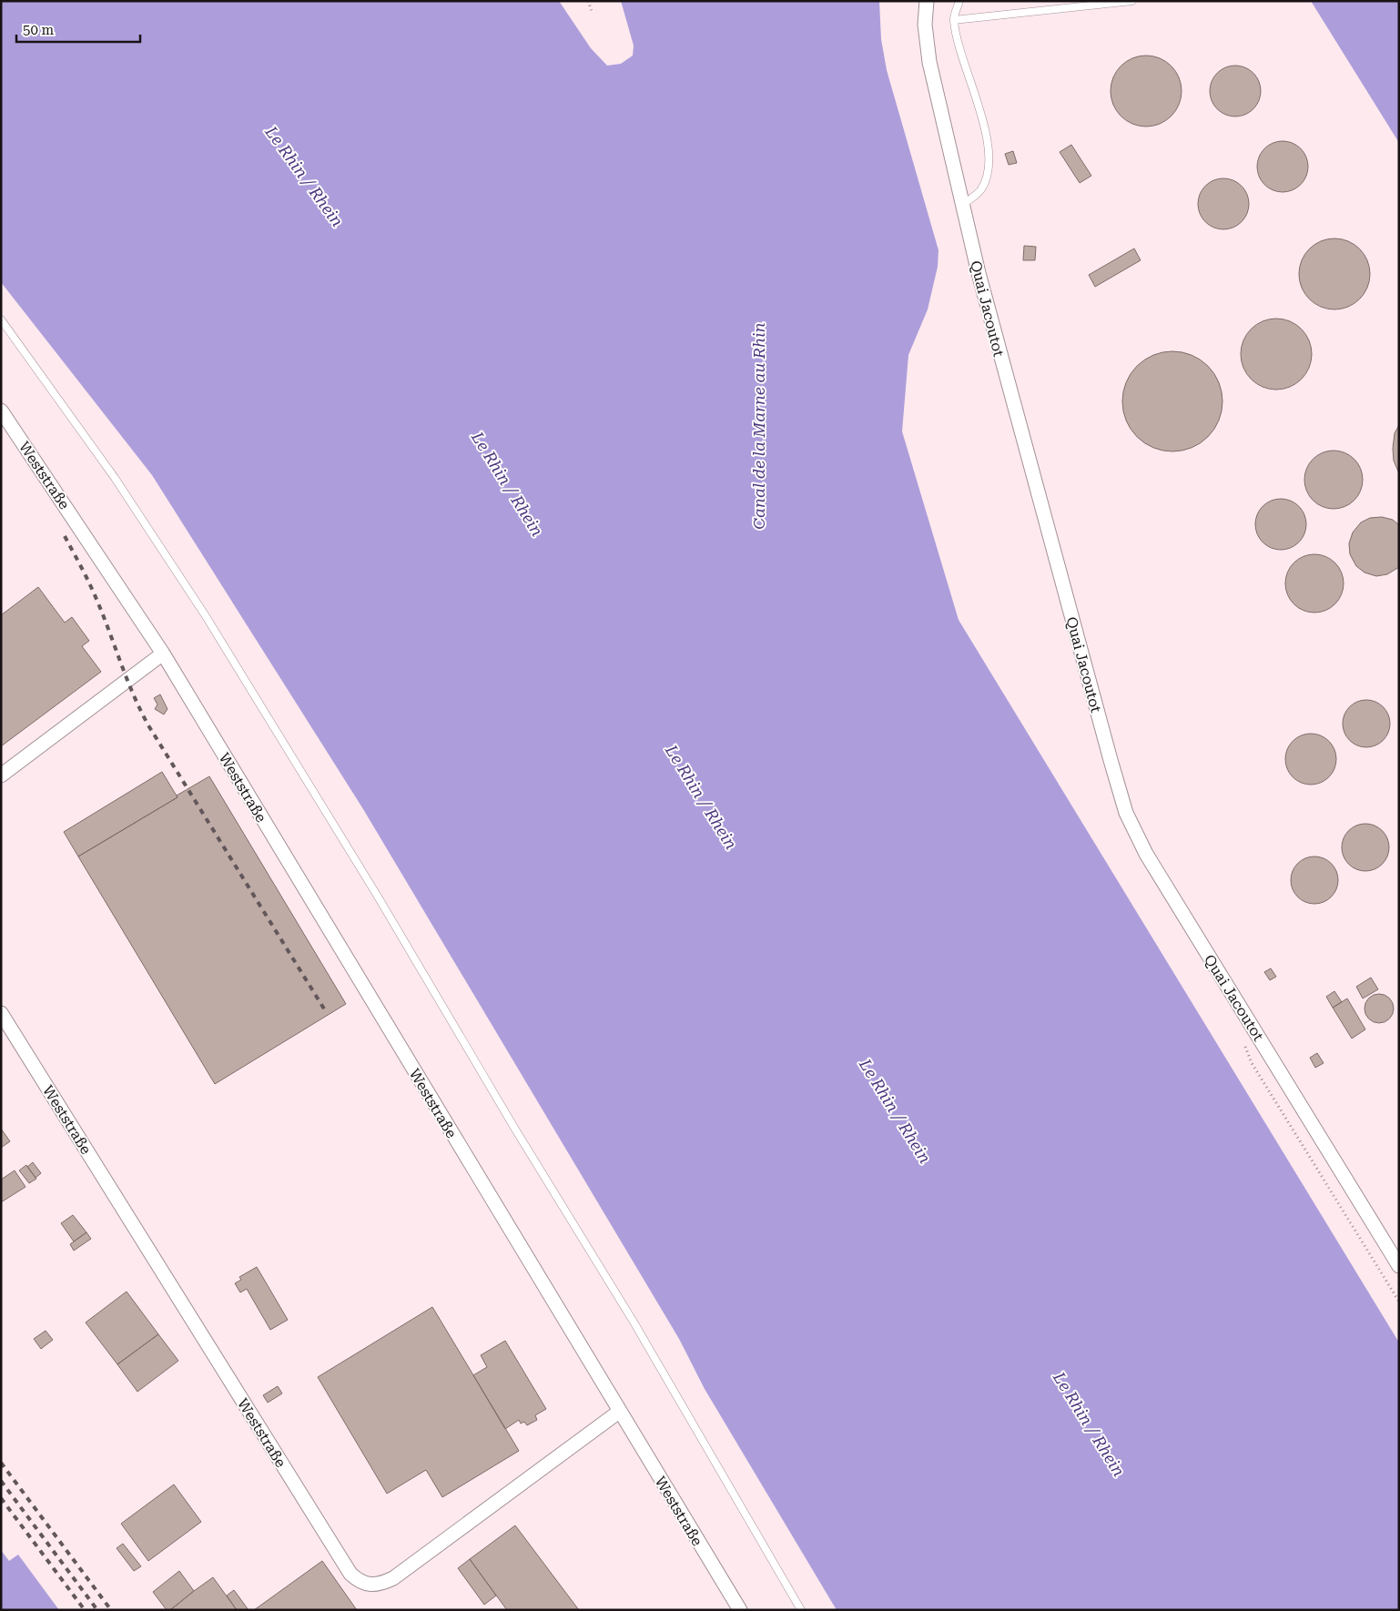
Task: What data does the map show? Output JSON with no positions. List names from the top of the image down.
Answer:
{
  "streets": {
    "street": ["Quai Jacoutot", "Weststraße"]
  },
  "water": ["Le Rhin / Rhein", "Canal de la Marne au Rhin"],
  "scale_bar": "50 m"
}
